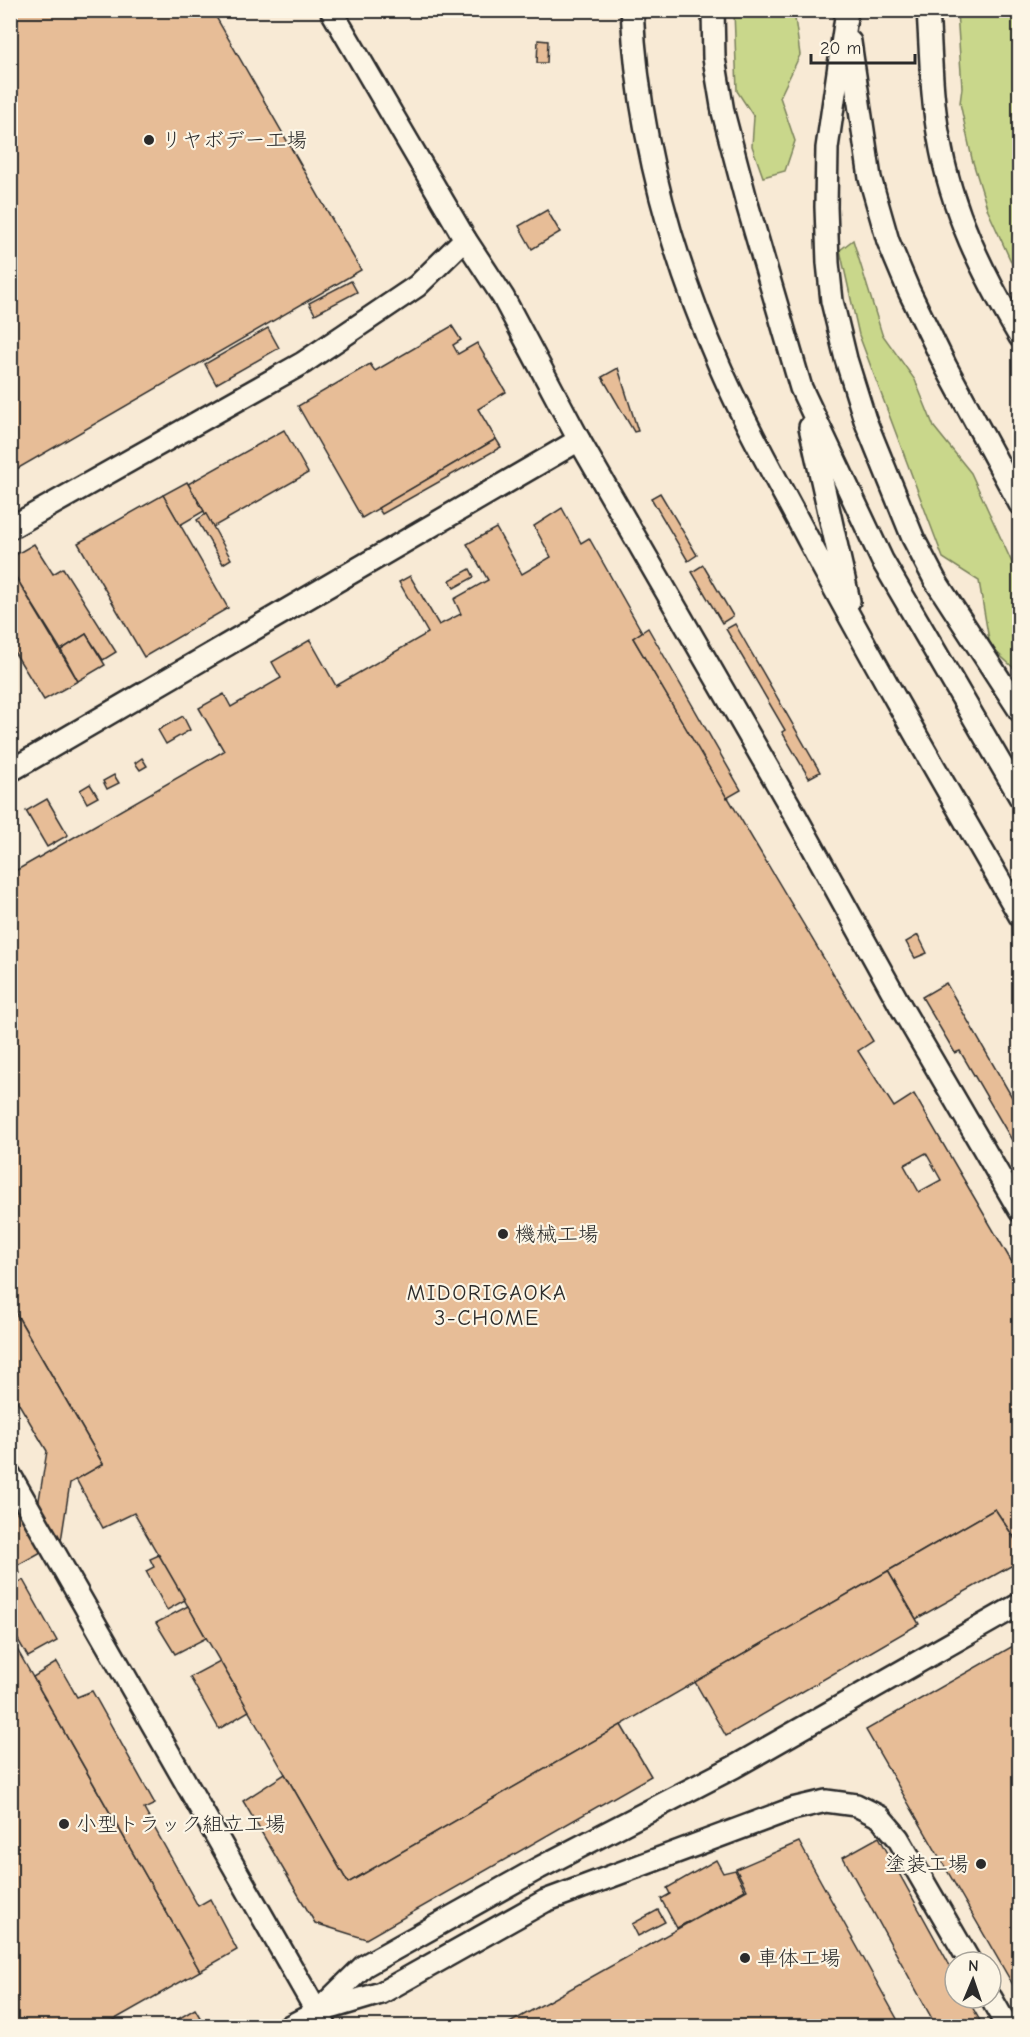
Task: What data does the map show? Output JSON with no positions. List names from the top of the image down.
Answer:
{
  "districts": ["MIDORIGAOKA 3-CHOME"],
  "places": [
    "リヤボデー工場",
    "機械工場",
    "小型トラック組立工場",
    "塗装工場",
    "車体工場"
  ],
  "scale_bar": "20 m",
  "north": "top"
}
